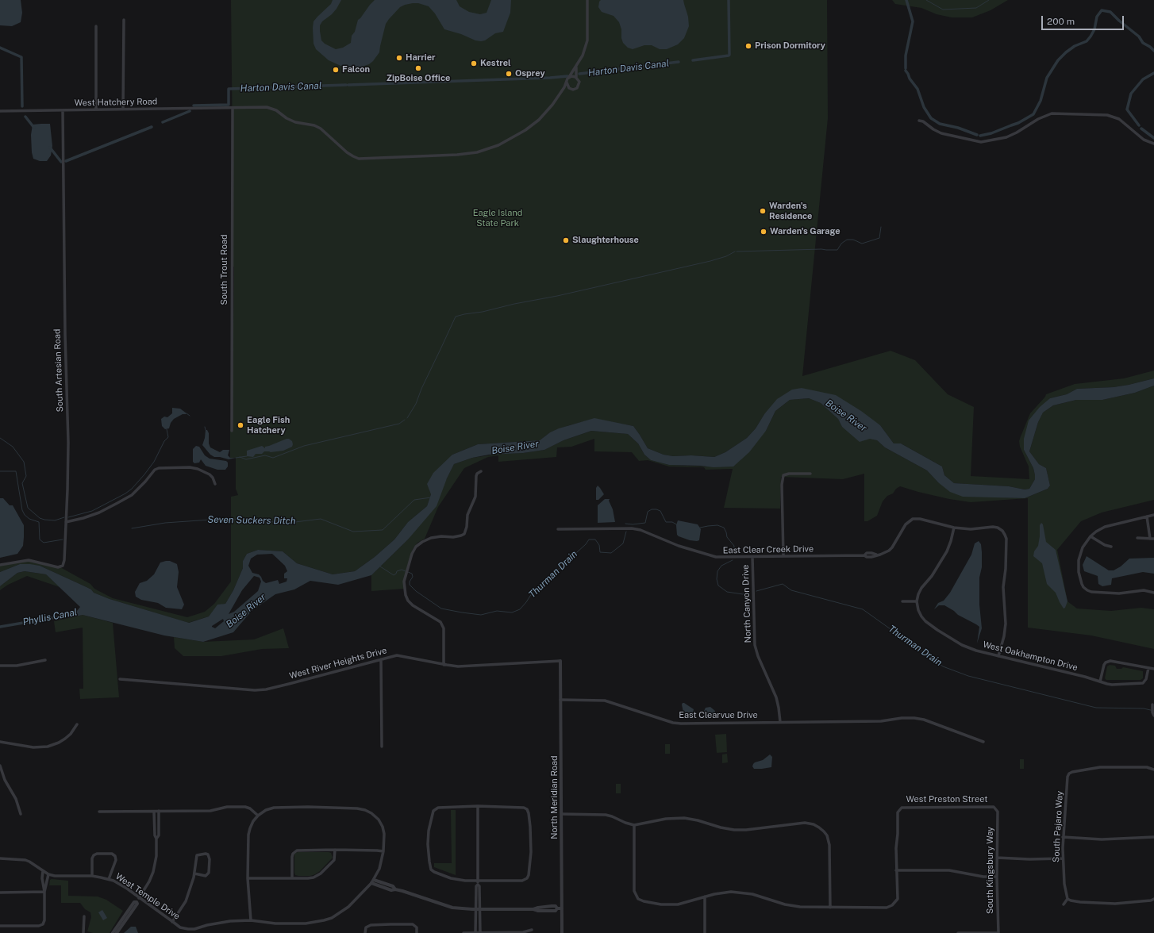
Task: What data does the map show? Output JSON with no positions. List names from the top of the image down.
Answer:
{
  "streets": {
    "street": [
      "West Hatchery Road",
      "South Trout Road",
      "South Artesian Road",
      "East Clear Creek Drive",
      "North Canyon Drive",
      "West Oakhampton Drive",
      "West River Heights Drive",
      "East Clearvue Drive",
      "North Meridian Road",
      "West Preston Street",
      "South Pajaro Way",
      "South Kingsbury Way",
      "West Temple Drive"
    ]
  },
  "crossings": [
    ["West Hatchery Road", "South Trout Road"],
    ["West Hatchery Road", "South Artesian Road"],
    ["East Clear Creek Drive", "North Canyon Drive"],
    ["North Canyon Drive", "East Clearvue Drive"],
    ["West River Heights Drive", "North Meridian Road"],
    ["East Clearvue Drive", "North Meridian Road"],
    ["West Preston Street", "South Kingsbury Way"]
  ],
  "water": [
    "Harton Davis Canal",
    "Boise River",
    "Seven Suckers Ditch",
    "Thurman Drain",
    "Phyllis Canal"
  ],
  "parks": ["Eagle Island State Park"],
  "places": [
    "Prison Dormitory",
    "Harrier",
    "Kestrel",
    "ZipBoise Office",
    "Falcon",
    "Osprey",
    "Warden's Residence",
    "Warden's Garage",
    "Slaughterhouse",
    "Eagle Fish Hatchery"
  ],
  "scale_bar": "200 m"
}
